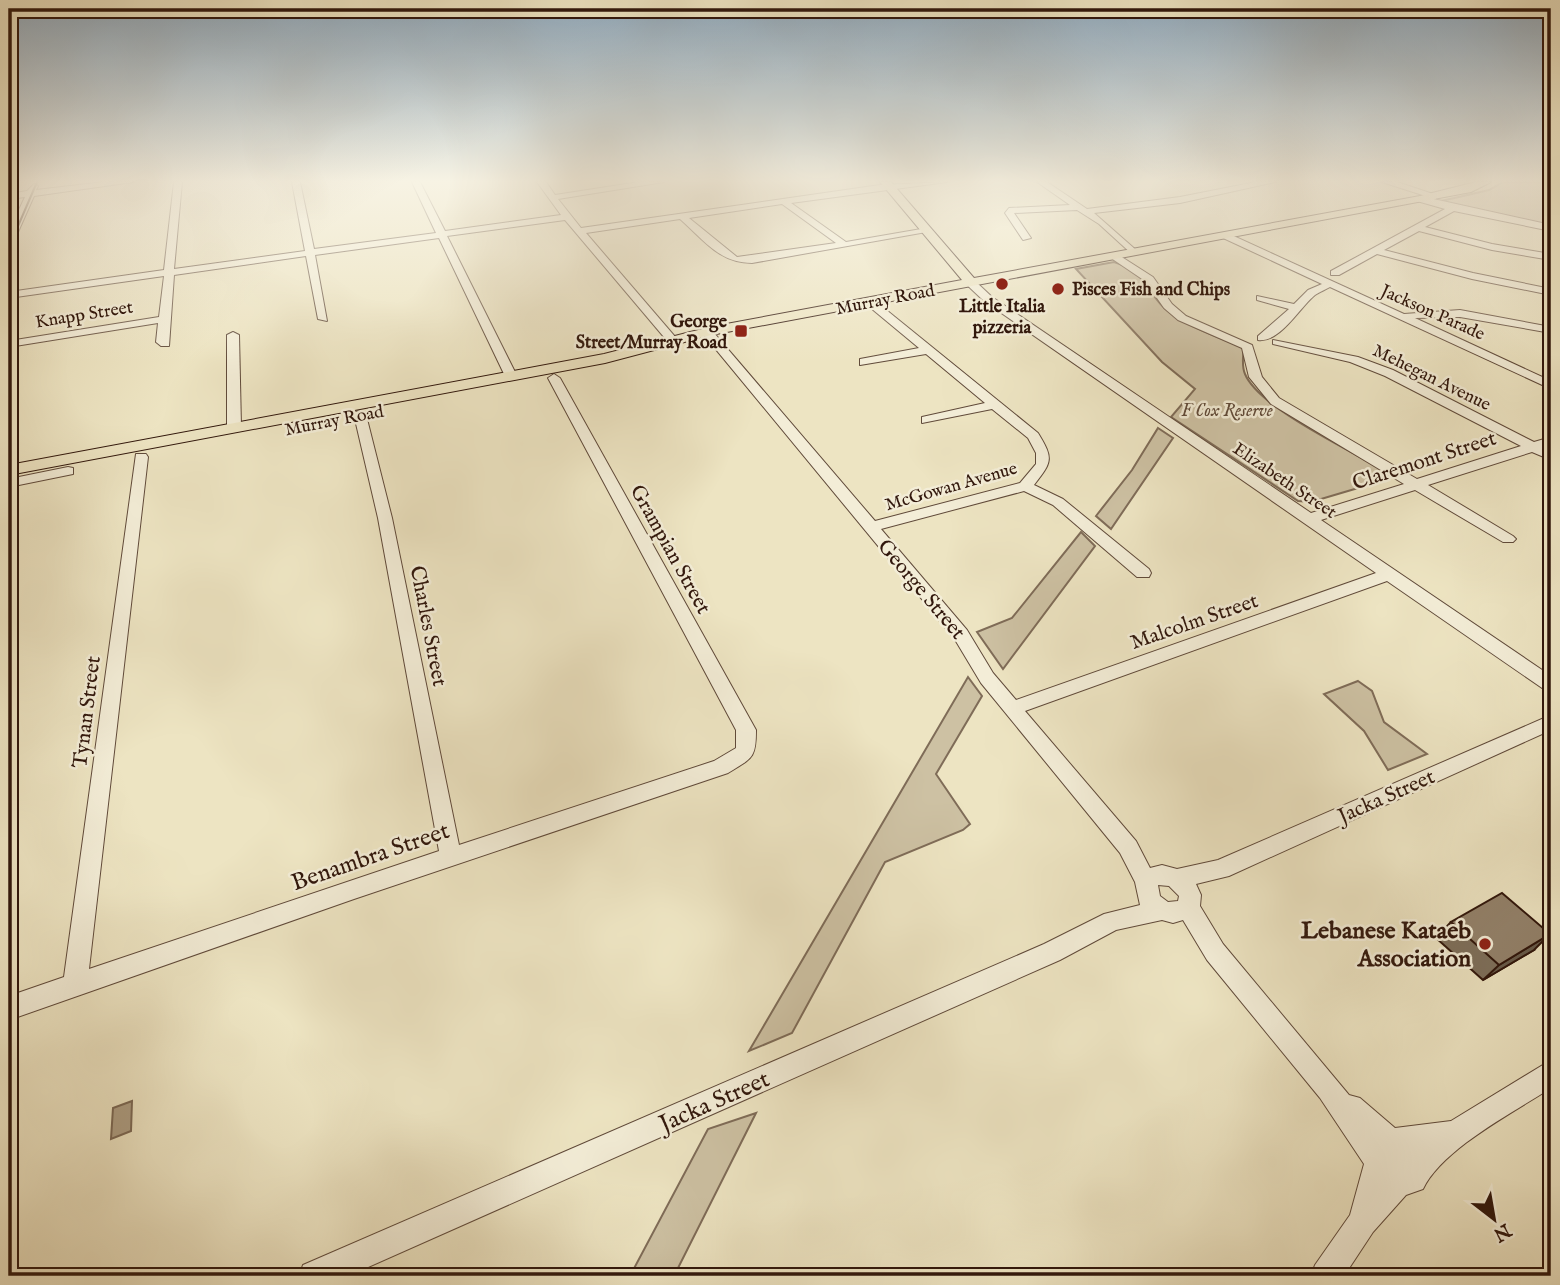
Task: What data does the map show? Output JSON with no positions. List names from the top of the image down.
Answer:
{
  "streets": {
    "main road": ["Murray Road", "Elizabeth Street"],
    "street": [
      "Jackson Parade",
      "Knapp Street",
      "Mehegan Avenue",
      "Claremont Street",
      "McGowan Avenue",
      "Grampian Street",
      "George Street",
      "Malcolm Street",
      "Charles Street",
      "Tynan Street",
      "Jacka Street",
      "Benambra Street"
    ]
  },
  "crossings": [
    ["Murray Road", "Mehegan Avenue"],
    ["Murray Road", "Elizabeth Street"],
    ["Murray Road", "McGowan Avenue"],
    ["Murray Road", "Grampian Street"],
    ["Murray Road", "George Street"],
    ["Murray Road", "Charles Street"],
    ["Murray Road", "Tynan Street"],
    ["Mehegan Avenue", "Claremont Street"],
    ["Claremont Street", "Elizabeth Street"],
    ["Elizabeth Street", "Malcolm Street"],
    ["McGowan Avenue", "George Street"],
    ["Grampian Street", "Benambra Street"],
    ["George Street", "Malcolm Street"],
    ["George Street", "Jacka Street"],
    ["Charles Street", "Benambra Street"],
    ["Tynan Street", "Benambra Street"]
  ],
  "parks": ["F Cox Reserve"],
  "places": {
    "other": ["Little Italia pizzeria", "Pisces Fish and Chips", "Lebanese Kataeb Association"],
    "transit": ["George Street/Murray Road"]
  },
  "north": "bottom right"
}
